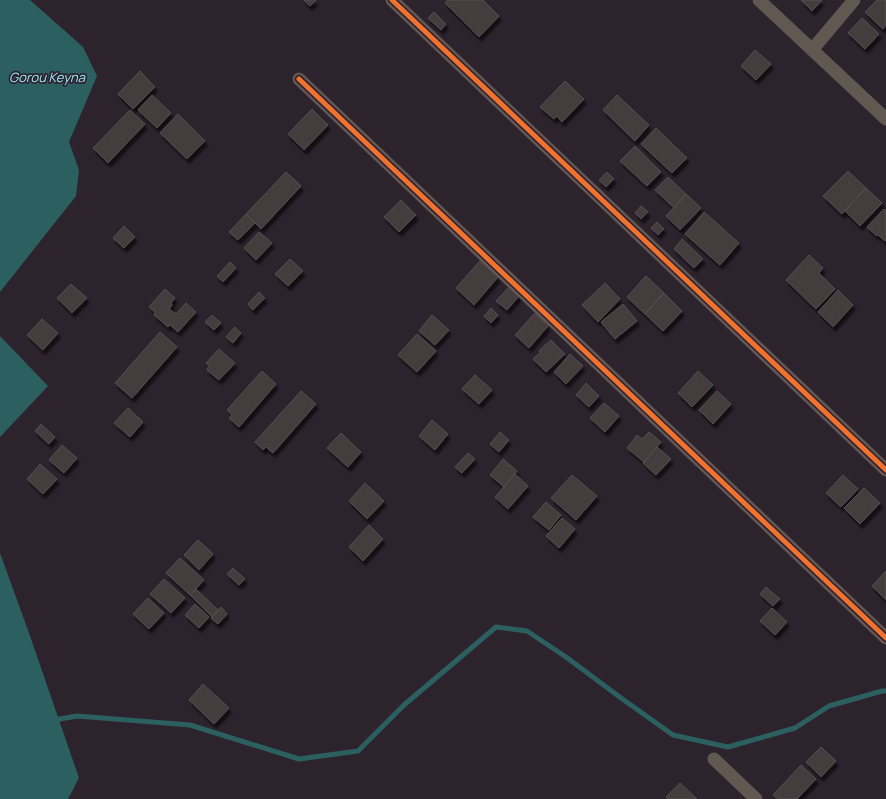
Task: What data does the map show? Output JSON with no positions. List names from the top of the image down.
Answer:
{
  "water": ["Gorou Keyna"]
}
